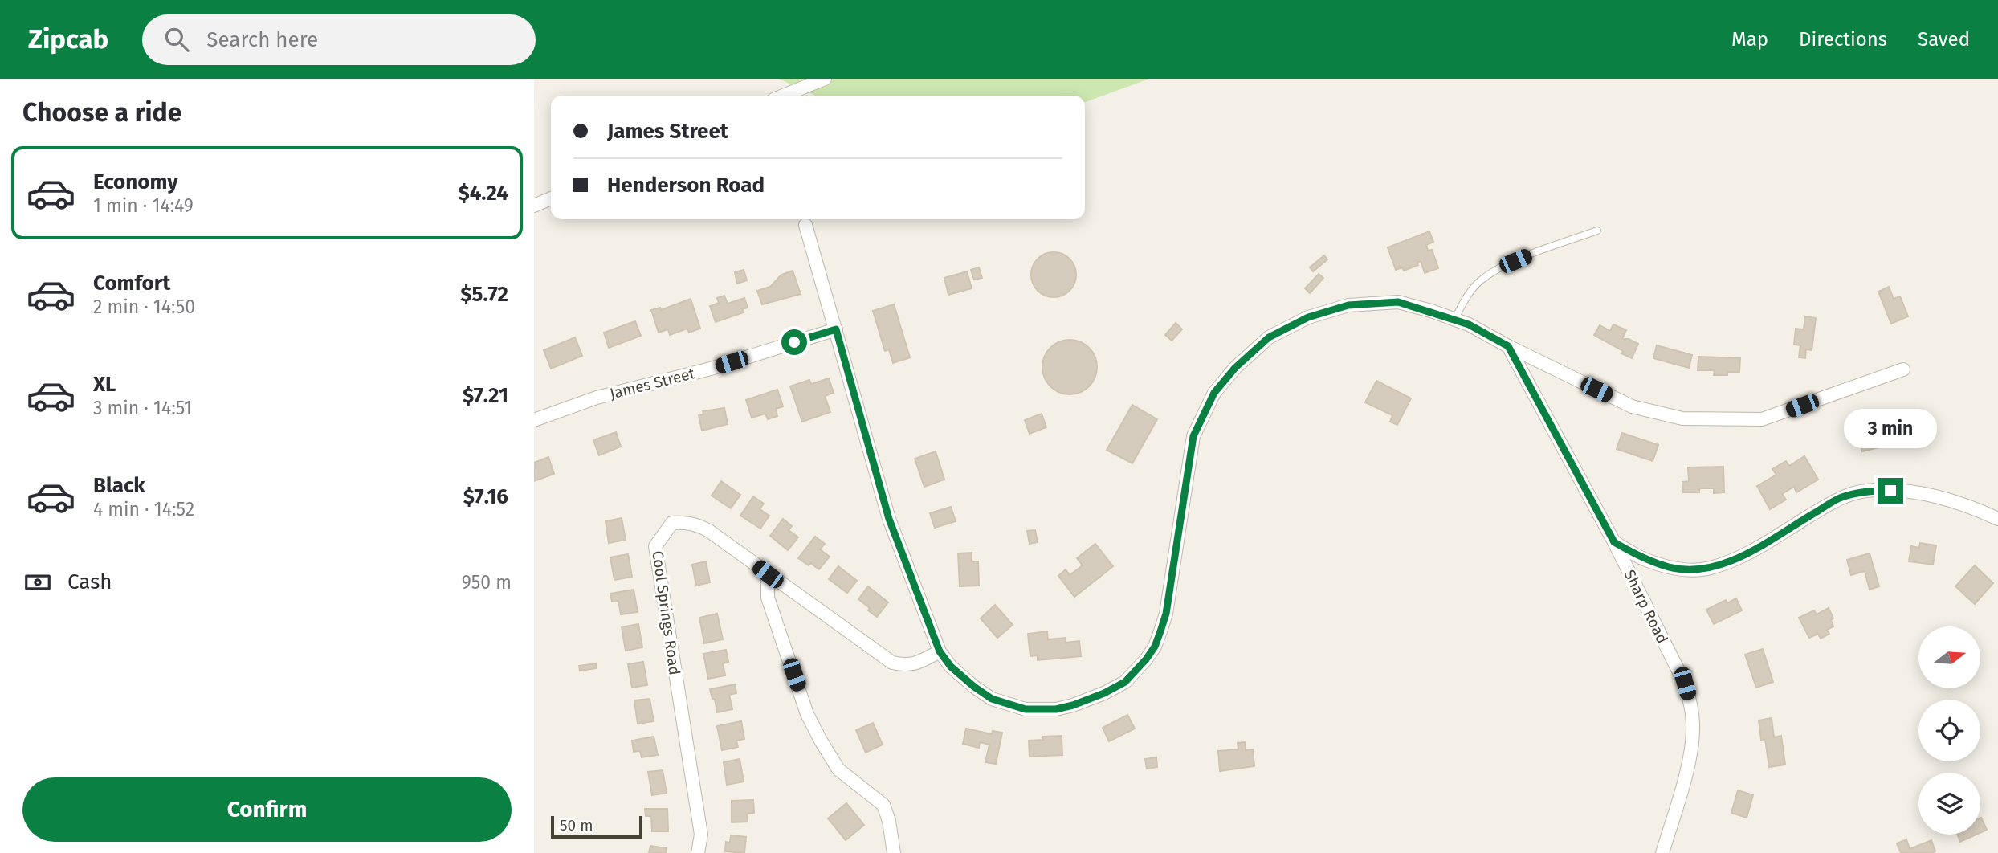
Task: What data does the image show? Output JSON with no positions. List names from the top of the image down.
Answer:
{
  "streets": {
    "street": ["James Street", "Sharp Road", "Cool Springs Road"]
  },
  "scale_bar": "50 m",
  "north": "right",
  "page": {
    "header": "Zipcab",
    "search": "Search here",
    "nav": ["Map", "Directions", "Saved"],
    "heading": "Choose a ride",
    "banner": ["James Street", "Henderson Road"],
    "list": [
      {
        "name": "Economy",
        "note": "1 min · 14:49",
        "value": "$4.24"
      },
      {
        "name": "Comfort",
        "note": "2 min · 14:50",
        "value": "$5.72"
      },
      {
        "name": "XL",
        "note": "3 min · 14:51",
        "value": "$7.21"
      },
      {
        "name": "Black",
        "note": "4 min · 14:52",
        "value": "$7.16"
      }
    ],
    "bubble": "3 min",
    "pay": ["Cash", "950 m"],
    "buttons": "Confirm",
    "scale": "50 m"
  }
}
